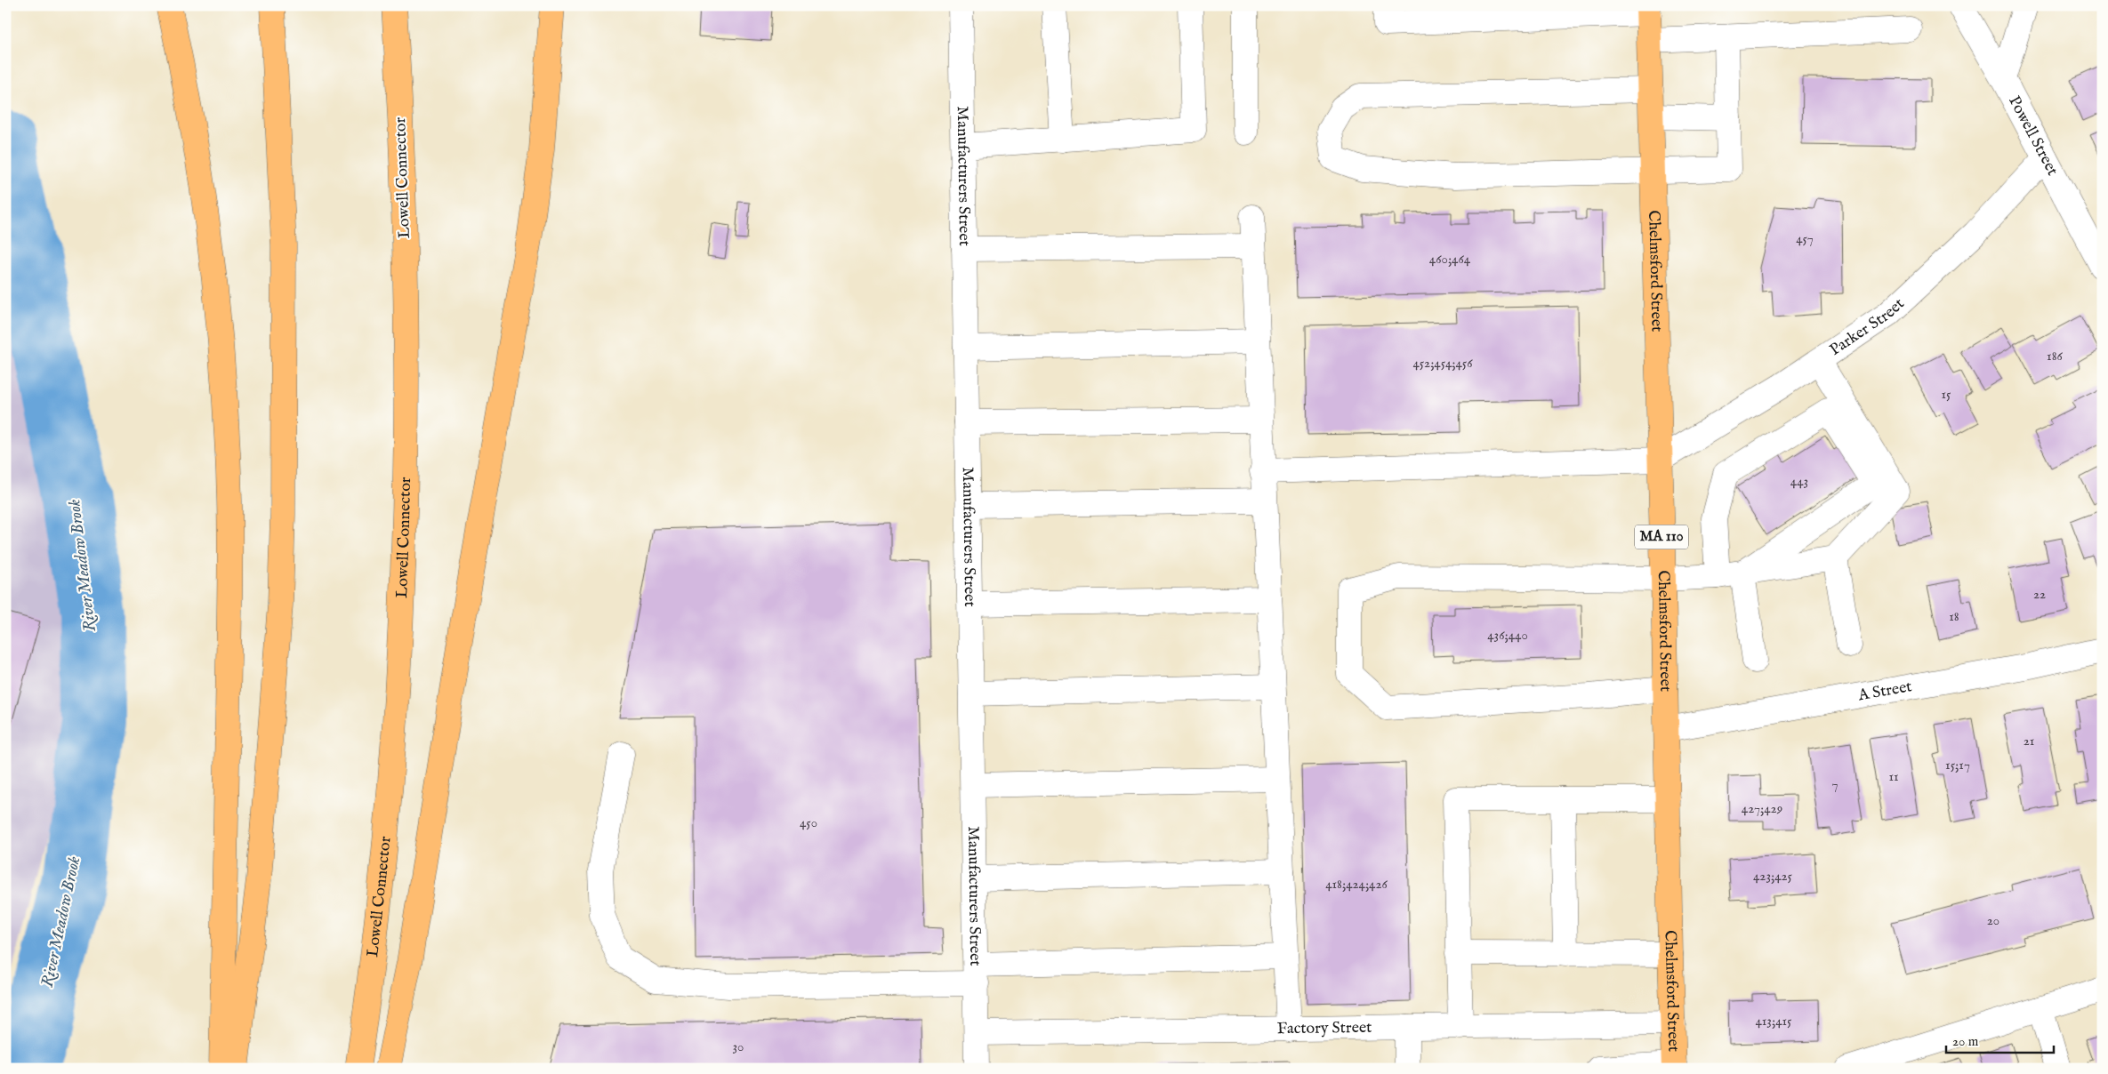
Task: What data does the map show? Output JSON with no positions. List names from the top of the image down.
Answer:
{
  "streets": {
    "main road": ["Lowell Connector", "Chelmsford Street", "MA 110"],
    "street": [
      "Powell Street",
      "Manufacturers Street",
      "Parker Street",
      "A Street",
      "Factory Street"
    ]
  },
  "crossings": [
    ["Powell Street", "Parker Street"],
    ["Manufacturers Street", "Factory Street"],
    ["Chelmsford Street", "Parker Street"],
    ["Chelmsford Street", "A Street"],
    ["Chelmsford Street", "Factory Street"]
  ],
  "water": ["River Meadow Brook"],
  "house_numbers": [
    "457",
    "460;464",
    "186",
    "452;454;456",
    "15",
    "443",
    "22",
    "18",
    "436;440",
    "21",
    "15;17",
    "11",
    "7",
    "427;429",
    "450",
    "423;425",
    "418;424;426",
    "20",
    "413;415",
    "30"
  ],
  "scale_bar": "20 m"
}
